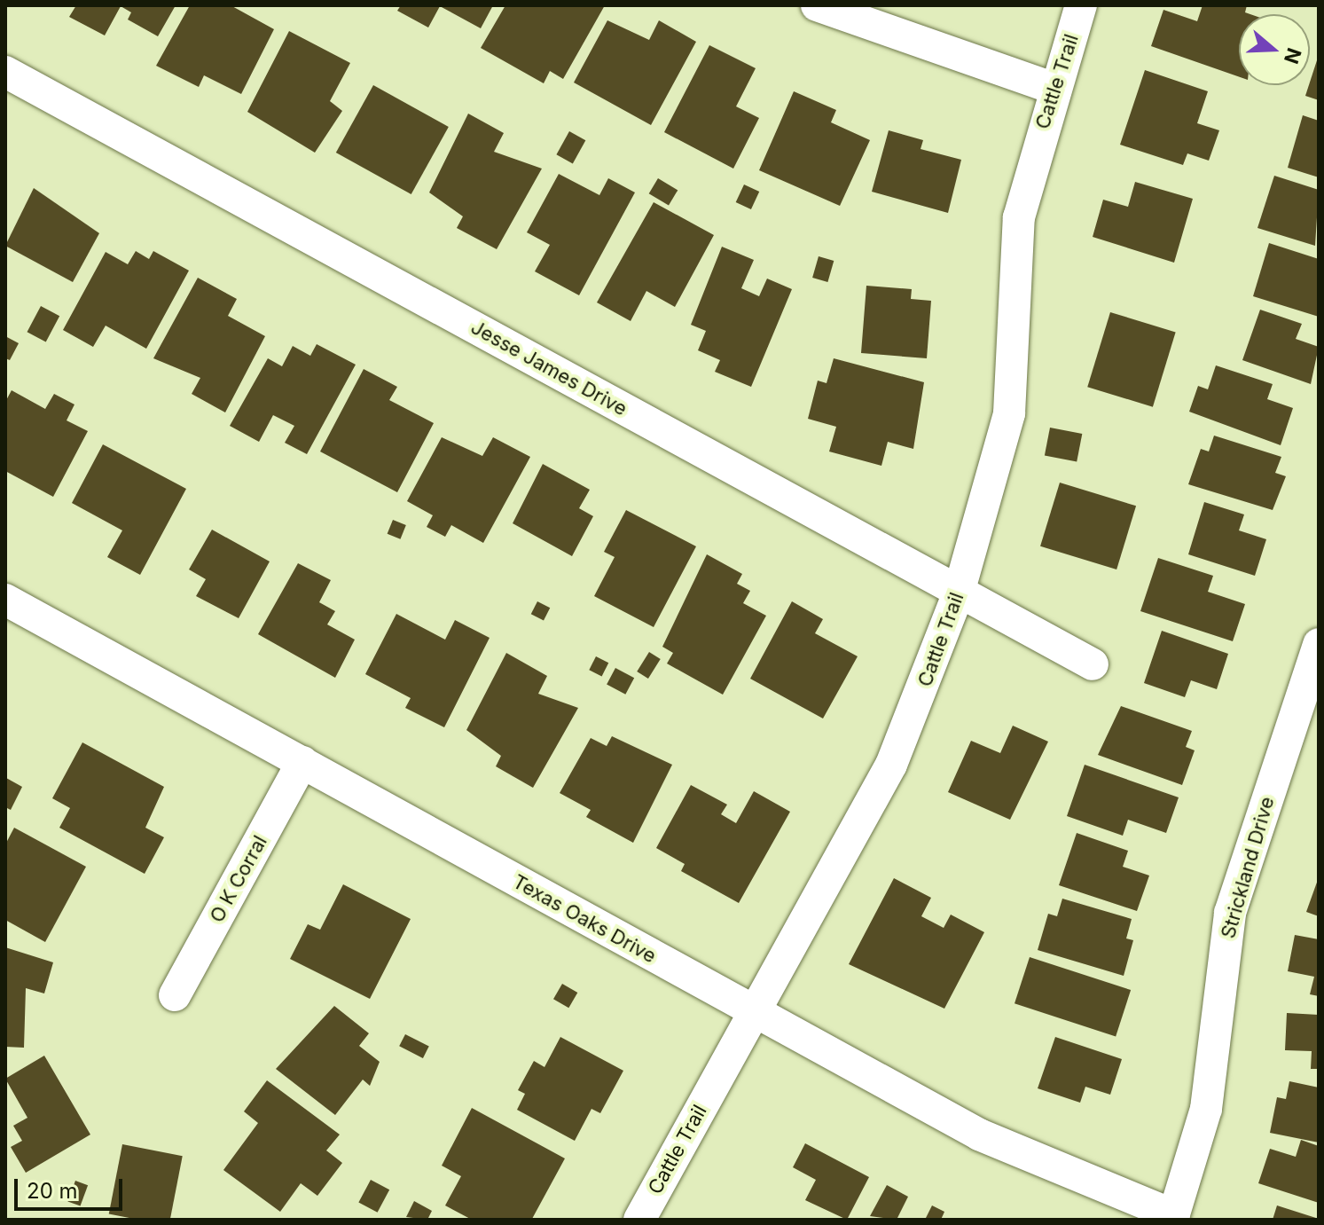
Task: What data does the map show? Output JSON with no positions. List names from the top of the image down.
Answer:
{
  "streets": {
    "street": [
      "Cattle Trail",
      "Jesse James Drive",
      "Strickland Drive",
      "O K Corral",
      "Texas Oaks Drive"
    ]
  },
  "crossings": [
    ["Cattle Trail", "Jesse James Drive"],
    ["Cattle Trail", "Texas Oaks Drive"],
    ["Strickland Drive", "Texas Oaks Drive"],
    ["O K Corral", "Texas Oaks Drive"]
  ],
  "scale_bar": "20 m",
  "north": "right"
}
